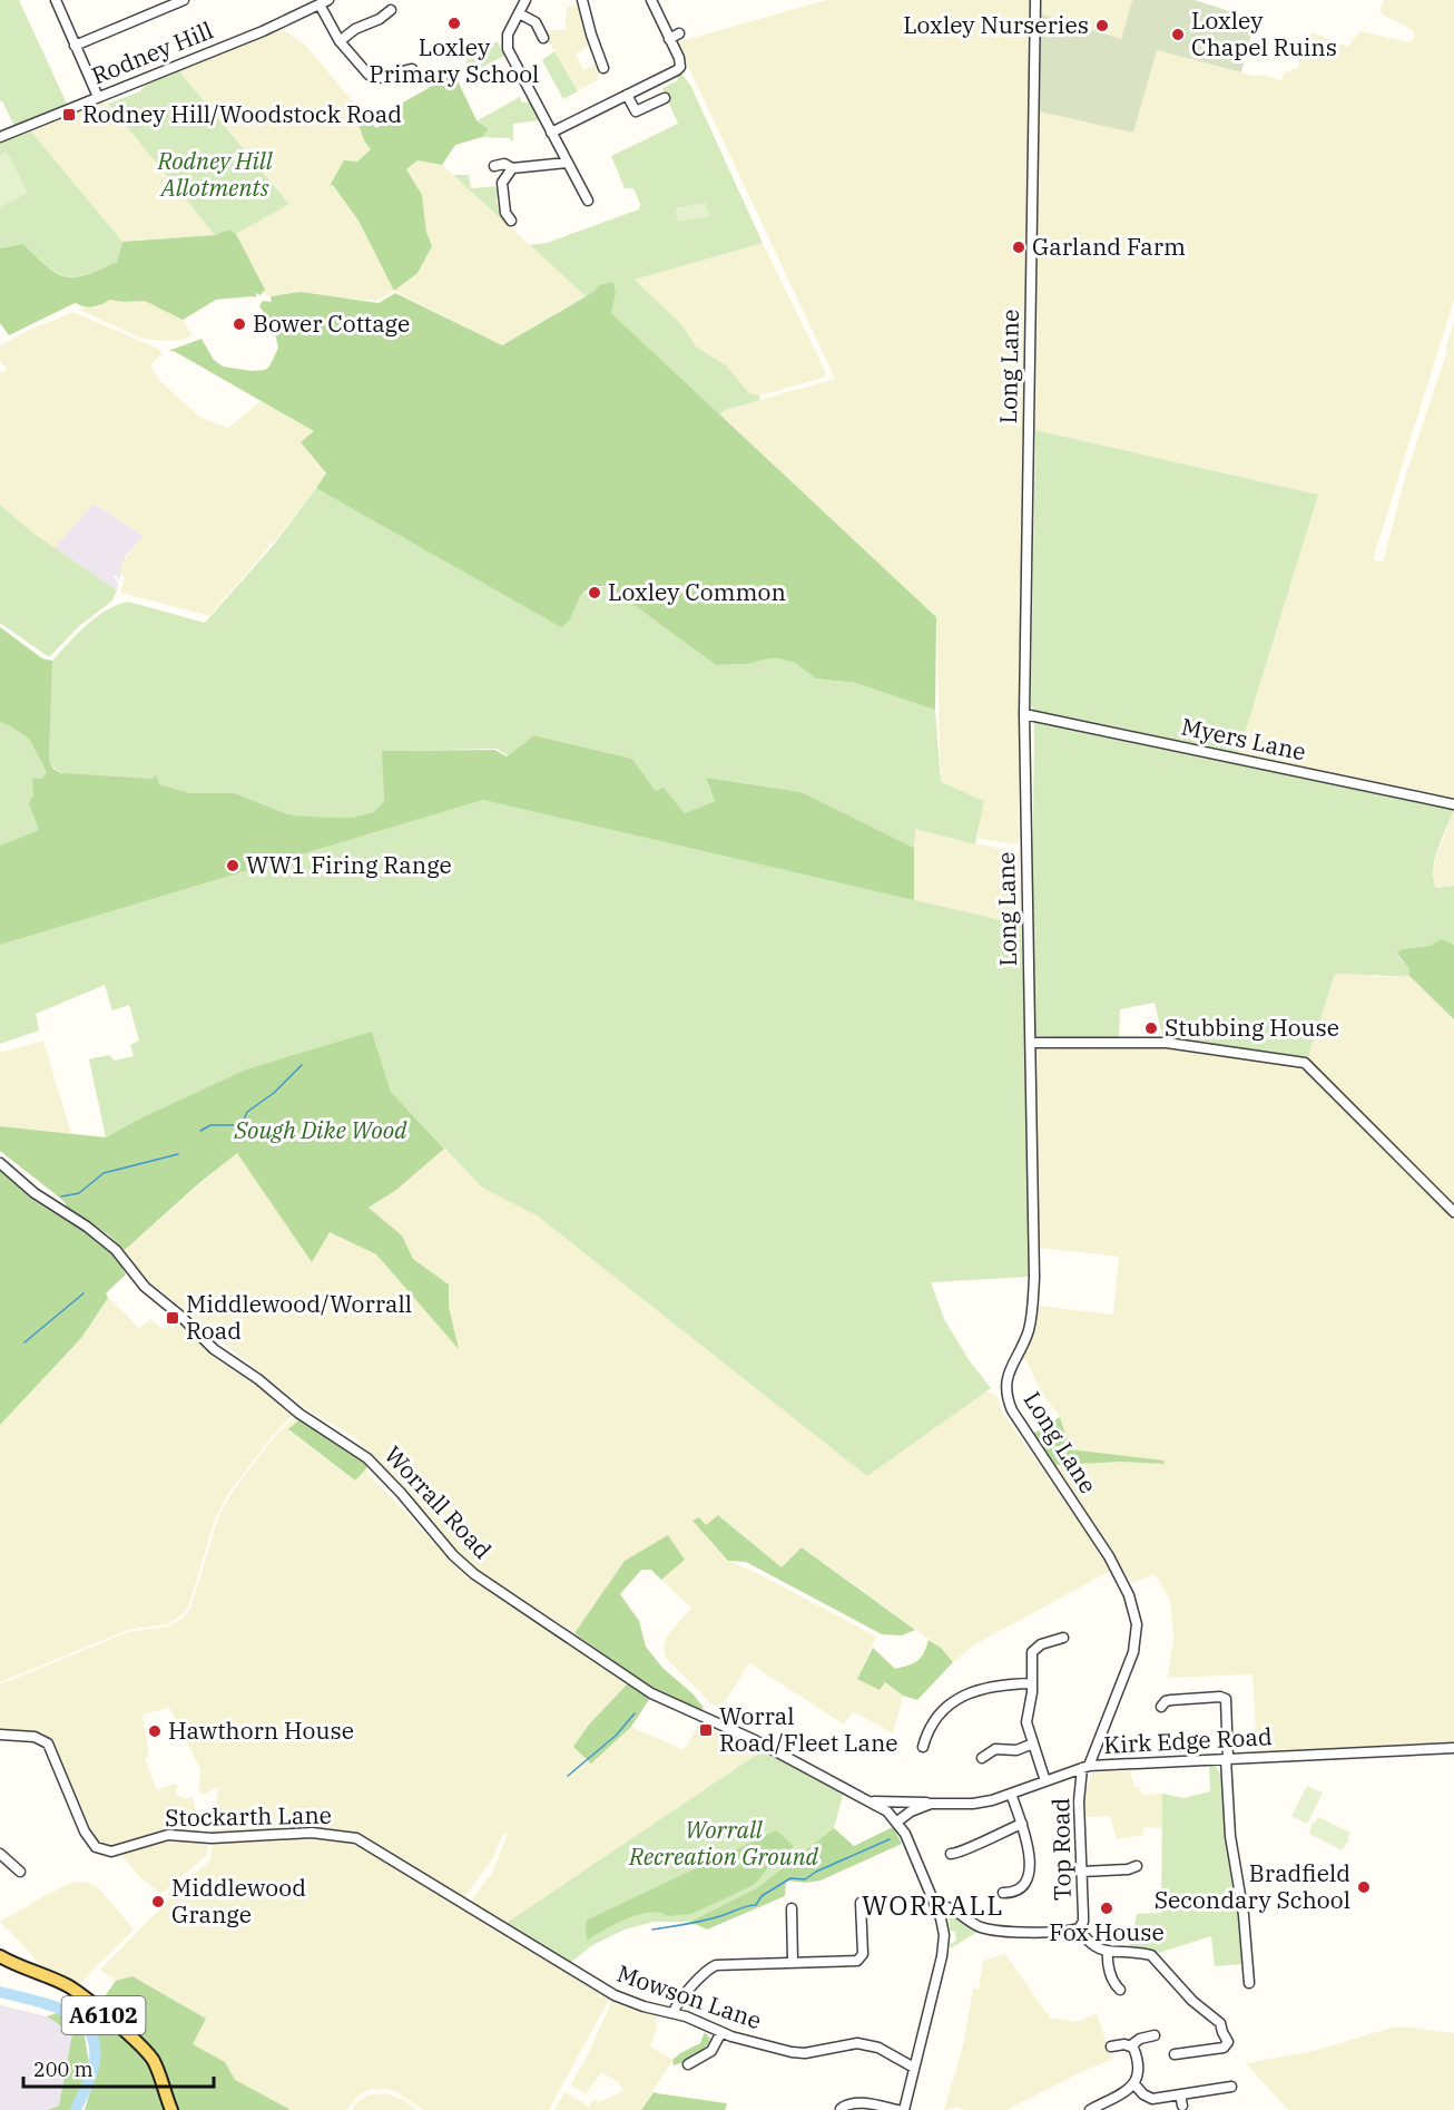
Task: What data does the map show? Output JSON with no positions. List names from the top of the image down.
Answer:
{
  "streets": {
    "main road": ["A6102"],
    "street": [
      "Rodney Hill",
      "Long Lane",
      "Myers Lane",
      "Worrall Road",
      "Kirk Edge Road",
      "Stockarth Lane",
      "Top Road",
      "Mowson Lane"
    ]
  },
  "crossings": [
    ["Long Lane", "Myers Lane"],
    ["Long Lane", "Kirk Edge Road"],
    ["Long Lane", "Top Road"],
    ["Worrall Road", "Kirk Edge Road"],
    ["Worrall Road", "Mowson Lane"],
    ["Kirk Edge Road", "Top Road"],
    ["Stockarth Lane", "Mowson Lane"]
  ],
  "districts": ["WORRALL"],
  "parks": ["Rodney Hill Allotments", "Sough Dike Wood", "Worrall Recreation Ground"],
  "places": {
    "other": [
      "Loxley Primary School",
      "Loxley Nurseries",
      "Loxley Chapel Ruins",
      "Garland Farm",
      "Bower Cottage",
      "Loxley Common",
      "WW1 Firing Range",
      "Stubbing House",
      "Hawthorn House",
      "Bradfield Secondary School",
      "Middlewood Grange",
      "Fox House"
    ],
    "transit": ["Rodney Hill/Woodstock Road", "Middlewood/Worrall Road", "Worral Road/Fleet Lane"]
  },
  "scale_bar": "200 m"
}
